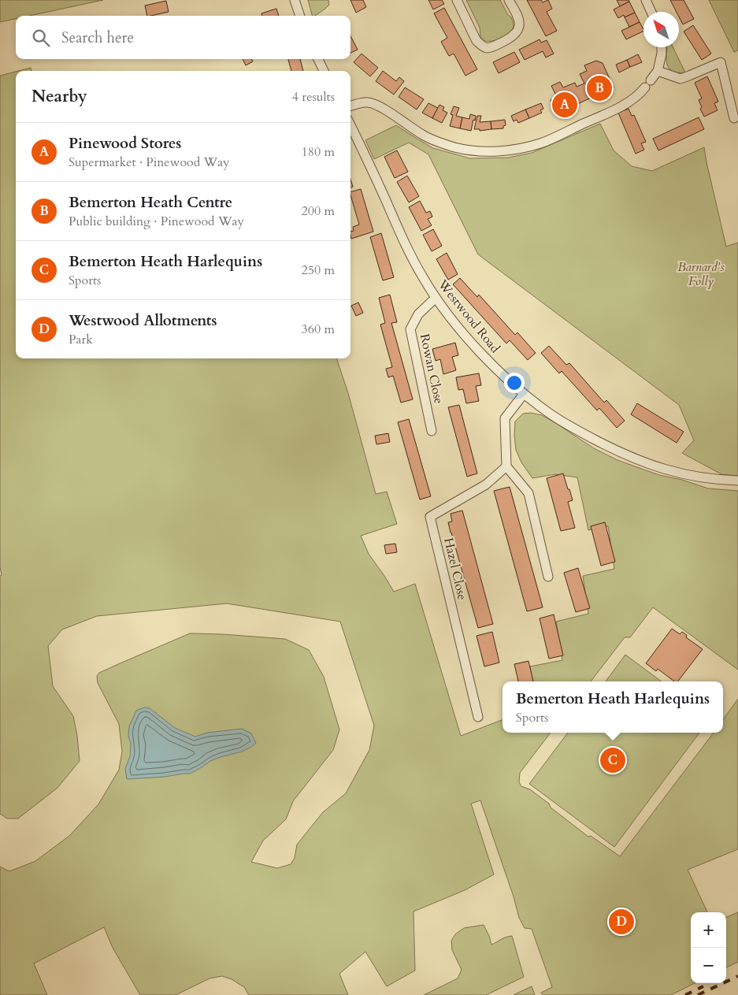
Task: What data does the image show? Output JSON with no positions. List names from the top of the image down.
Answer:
{
  "streets": {
    "street": ["Westwood Road", "Rowan Close", "Hazel Close"]
  },
  "crossings": [
    ["Westwood Road", "Rowan Close"]
  ],
  "parks": ["Barnard's Folly"],
  "north": "top left",
  "page": {
    "search": "Search here",
    "heading": ["Nearby", "4 results"],
    "pins": [
      "B",
      "A",
      "C",
      "D"
    ],
    "list": [
      {
        "mark": "A",
        "name": "Pinewood Stores",
        "note": "Supermarket · Pinewood Way",
        "value": "180 m"
      },
      {
        "mark": "B",
        "name": "Bemerton Heath Centre",
        "note": "Public building · Pinewood Way",
        "value": "200 m"
      },
      {
        "mark": "C",
        "name": "Bemerton Heath Harlequins",
        "note": "Sports",
        "value": "250 m"
      },
      {
        "mark": "D",
        "name": "Westwood Allotments",
        "note": "Park",
        "value": "360 m"
      }
    ],
    "popup": ["Bemerton Heath Harlequins", "Sports"],
    "map_buttons": ["+", "−"]
  }
}
